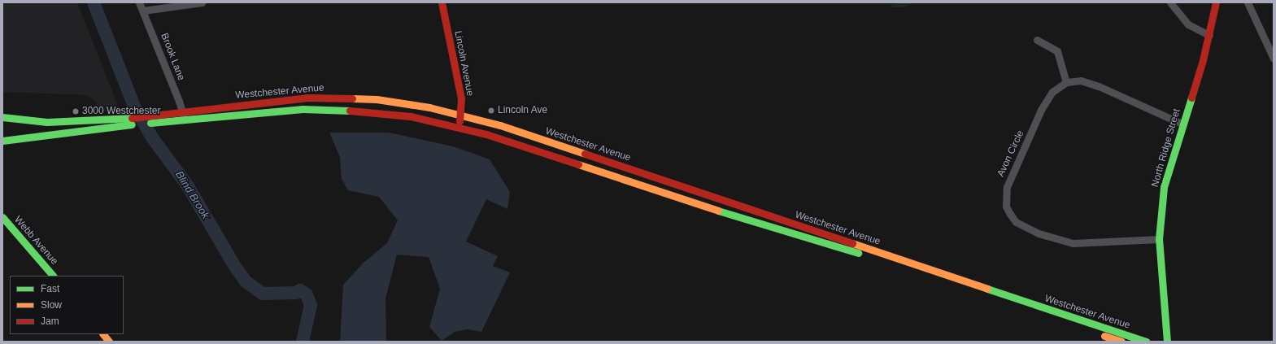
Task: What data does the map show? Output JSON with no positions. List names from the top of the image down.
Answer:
{
  "streets": {
    "main road": [
      "Lincoln Avenue",
      "Westchester Avenue",
      "North Ridge Street",
      "Webb Avenue"
    ],
    "street": ["Brook Lane", "Avon Circle"]
  },
  "crossings": [
    ["Brook Lane", "Westchester Avenue"],
    ["Lincoln Avenue", "Westchester Avenue"],
    ["North Ridge Street", "Avon Circle"]
  ],
  "water": ["Blind Brook"],
  "places": ["Lincoln Ave", "3000 Westchester"],
  "legend": ["Fast", "Slow", "Jam"]
}
